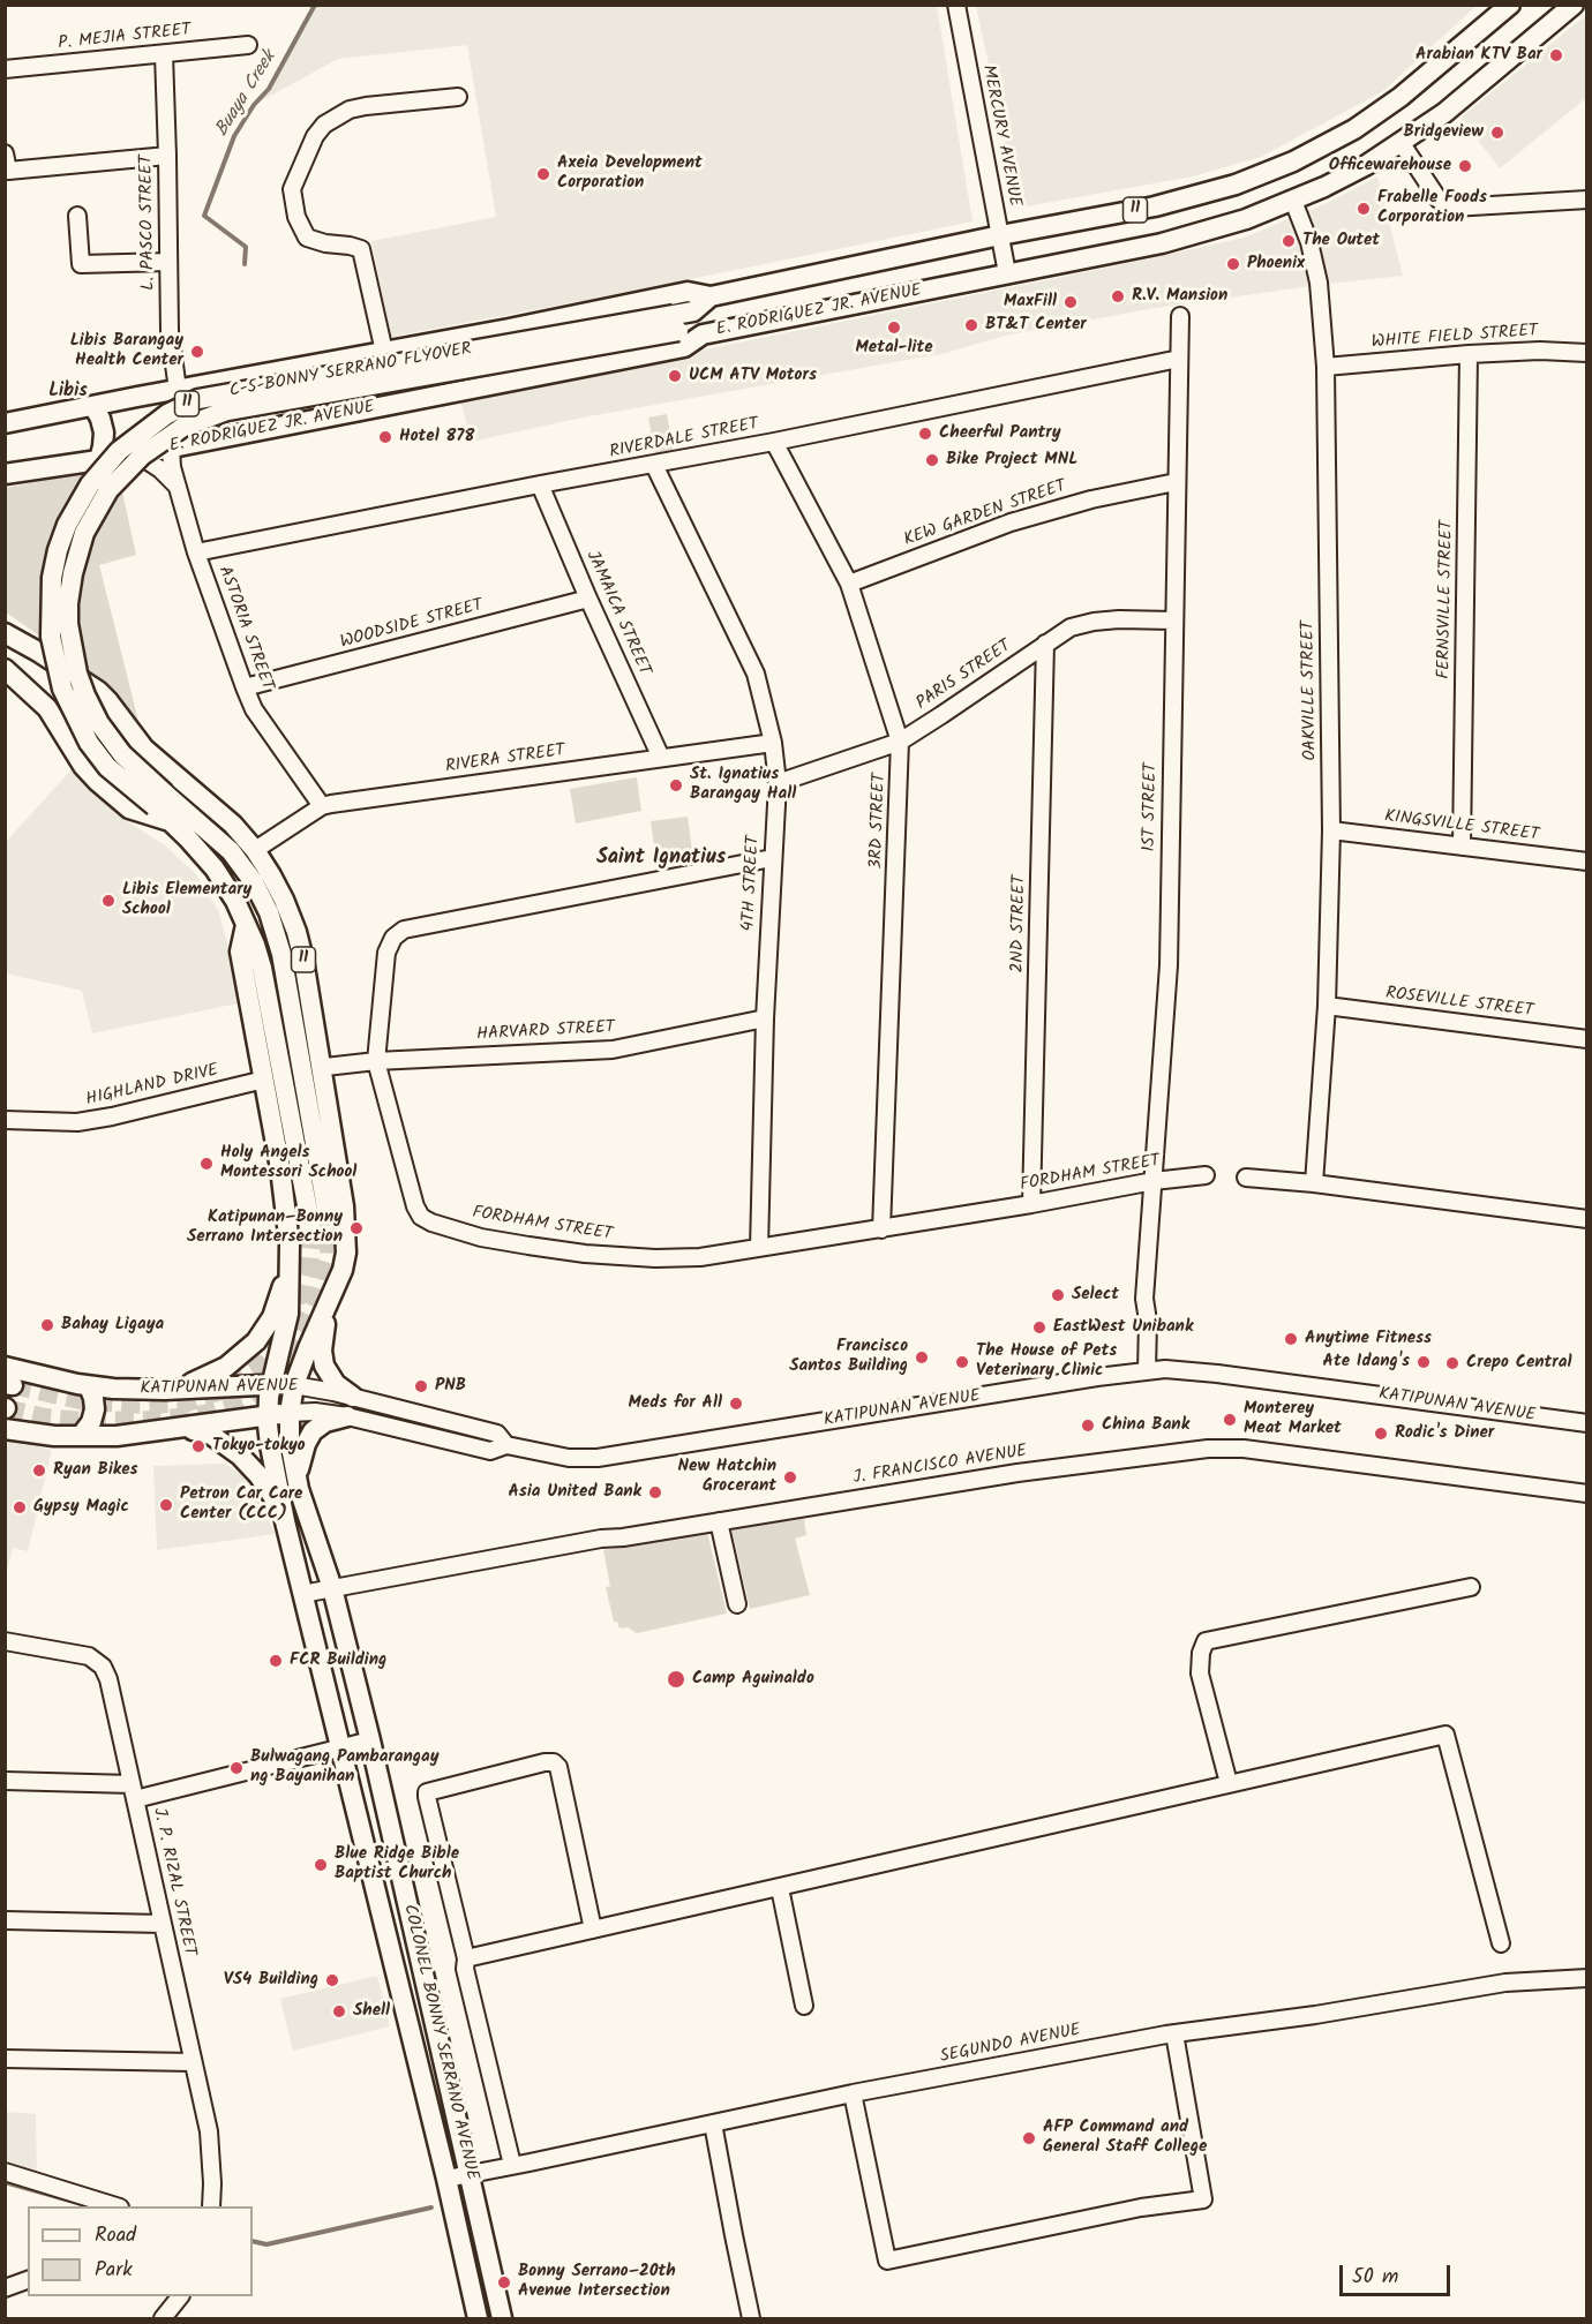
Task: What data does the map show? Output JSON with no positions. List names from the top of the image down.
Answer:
{
  "streets": {
    "main road": [
      "11",
      "E. RODRIGUEZ JR. AVENUE",
      "C-5-BONNY SERRANO FLYOVER",
      "KATIPUNAN AVENUE",
      "COLONEL BONNY SERRANO AVENUE"
    ],
    "street": [
      "P. MEJIA STREET",
      "MERCURY AVENUE",
      "L. PASCO STREET",
      "WHITE FIELD STREET",
      "RIVERDALE STREET",
      "KEW GARDEN STREET",
      "FERNSVILLE STREET",
      "JAMAICA STREET",
      "WOODSIDE STREET",
      "ASTORIA STREET",
      "PARIS STREET",
      "OAKVILLE STREET",
      "RIVERA STREET",
      "1ST STREET",
      "3RD STREET",
      "KINGSVILLE STREET",
      "4TH STREET",
      "2ND STREET",
      "ROSEVILLE STREET",
      "HARVARD STREET",
      "HIGHLAND DRIVE",
      "FORDHAM STREET",
      "J. FRANCISCO AVENUE",
      "J. P. RIZAL STREET",
      "SEGUNDO AVENUE"
    ]
  },
  "crossings": [
    ["P. MEJIA STREET", "L. PASCO STREET"],
    ["MERCURY AVENUE", "E. RODRIGUEZ JR. AVENUE"],
    ["11", "C-5-BONNY SERRANO FLYOVER"],
    ["11", "COLONEL BONNY SERRANO AVENUE"],
    ["L. PASCO STREET", "E. RODRIGUEZ JR. AVENUE"],
    ["E. RODRIGUEZ JR. AVENUE", "C-5-BONNY SERRANO FLYOVER"],
    ["E. RODRIGUEZ JR. AVENUE", "ASTORIA STREET"],
    ["E. RODRIGUEZ JR. AVENUE", "OAKVILLE STREET"],
    ["WHITE FIELD STREET", "FERNSVILLE STREET"],
    ["WHITE FIELD STREET", "OAKVILLE STREET"],
    ["RIVERDALE STREET", "JAMAICA STREET"],
    ["RIVERDALE STREET", "ASTORIA STREET"],
    ["RIVERDALE STREET", "1ST STREET"],
    ["RIVERDALE STREET", "3RD STREET"],
    ["RIVERDALE STREET", "4TH STREET"],
    ["KEW GARDEN STREET", "1ST STREET"],
    ["KEW GARDEN STREET", "3RD STREET"],
    ["FERNSVILLE STREET", "KINGSVILLE STREET"],
    ["JAMAICA STREET", "WOODSIDE STREET"],
    ["JAMAICA STREET", "RIVERA STREET"],
    ["WOODSIDE STREET", "ASTORIA STREET"],
    ["ASTORIA STREET", "RIVERA STREET"],
    ["PARIS STREET", "1ST STREET"],
    ["PARIS STREET", "3RD STREET"],
    ["PARIS STREET", "4TH STREET"],
    ["PARIS STREET", "2ND STREET"],
    ["OAKVILLE STREET", "KINGSVILLE STREET"],
    ["OAKVILLE STREET", "ROSEVILLE STREET"],
    ["RIVERA STREET", "4TH STREET"],
    ["RIVERA STREET", "COLONEL BONNY SERRANO AVENUE"],
    ["1ST STREET", "FORDHAM STREET"],
    ["1ST STREET", "KATIPUNAN AVENUE"],
    ["3RD STREET", "FORDHAM STREET"],
    ["4TH STREET", "HARVARD STREET"],
    ["4TH STREET", "FORDHAM STREET"],
    ["2ND STREET", "FORDHAM STREET"],
    ["HARVARD STREET", "FORDHAM STREET"],
    ["HIGHLAND DRIVE", "COLONEL BONNY SERRANO AVENUE"],
    ["KATIPUNAN AVENUE", "COLONEL BONNY SERRANO AVENUE"],
    ["J. FRANCISCO AVENUE", "COLONEL BONNY SERRANO AVENUE"],
    ["COLONEL BONNY SERRANO AVENUE", "SEGUNDO AVENUE"]
  ],
  "districts": ["Libis", "Saint Ignatius"],
  "water": ["Buaya Creek"],
  "places": [
    "Arabian KTV Bar",
    "Bridgeview",
    "Officewarehouse",
    "Axeia Development Corporation",
    "Frabelle Foods Corporation",
    "The Outet",
    "Phoenix",
    "R.V. Mansion",
    "MaxFill",
    "BT&T Center",
    "Metal-lite",
    "Libis Barangay Health Center",
    "UCM ATV Motors",
    "Cheerful Pantry",
    "Hotel 878",
    "Bike Project MNL",
    "St. Ignatius Barangay Hall",
    "Libis Elementary School",
    "Holy Angels Montessori School",
    "Katipunan–Bonny Serrano Intersection",
    "Select",
    "Bahay Ligaya",
    "EastWest Unibank",
    "Anytime Fitness",
    "Francisco Santos Building",
    "The House of Pets Veterinary Clinic",
    "Ate Idang's",
    "Crepo Central",
    "PNB",
    "Meds for All",
    "Monterey Meat Market",
    "China Bank",
    "Rodic's Diner",
    "Tokyo-tokyo",
    "Ryan Bikes",
    "New Hatchin Grocerant",
    "Asia United Bank",
    "Petron Car Care Center (CCC)",
    "Gypsy Magic",
    "FCR Building",
    "Camp Aguinaldo",
    "Bulwagang Pambarangay ng Bayanihan",
    "Blue Ridge Bible Baptist Church",
    "VS4 Building",
    "Shell",
    "AFP Command and General Staff College",
    "Bonny Serrano–20th Avenue Intersection"
  ],
  "legend": ["Road", "Park"],
  "scale_bar": "50 m"
}
